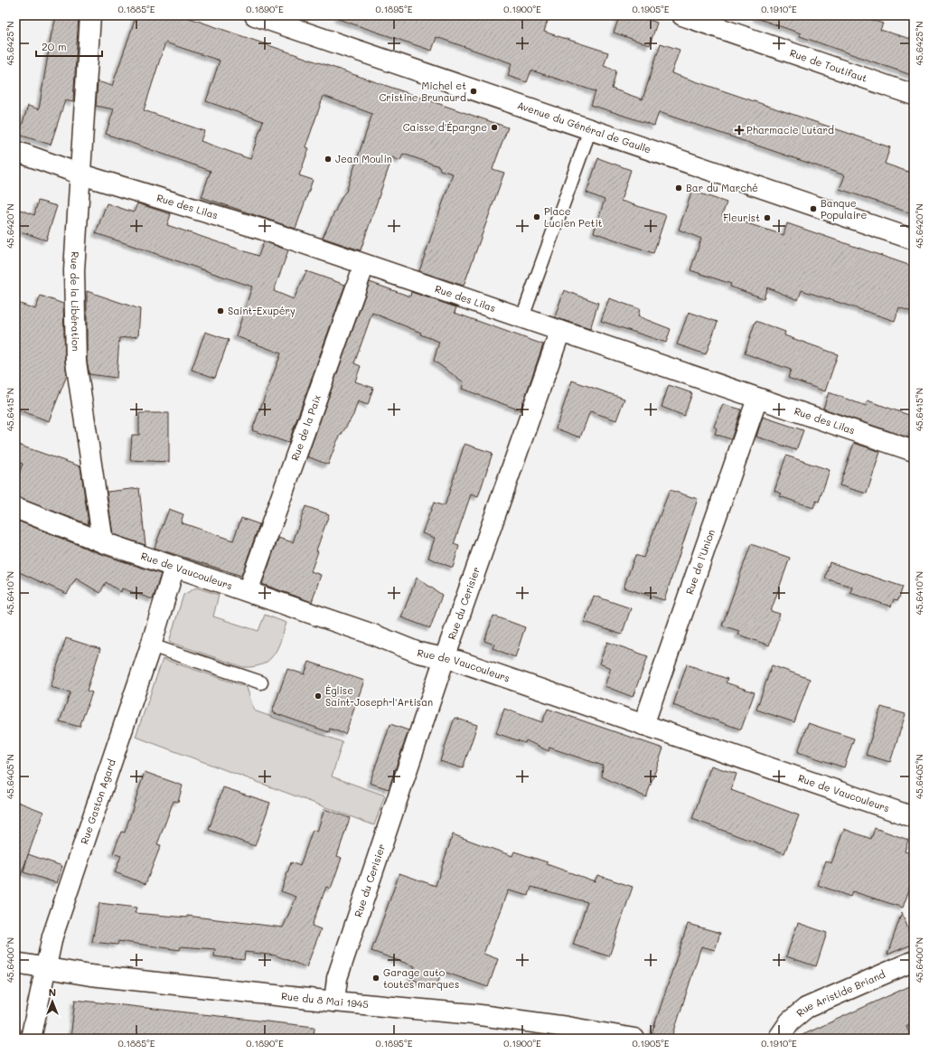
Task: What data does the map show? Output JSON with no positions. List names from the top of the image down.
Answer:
{
  "streets": {
    "street": [
      "Rue de Toutifaut",
      "Avenue du Général de Gaulle",
      "Rue des Lilas",
      "Rue de la Libération",
      "Rue de la Paix",
      "Rue de l'Union",
      "Rue de Vaucouleurs",
      "Rue du Cerisier",
      "Rue Gaston Agard",
      "Rue Aristide Briand",
      "Rue du 8 Mai 1945"
    ]
  },
  "crossings": [
    ["Rue des Lilas", "Rue de la Libération"],
    ["Rue des Lilas", "Rue de la Paix"],
    ["Rue des Lilas", "Rue de l'Union"],
    ["Rue des Lilas", "Rue du Cerisier"],
    ["Rue de la Libération", "Rue de Vaucouleurs"],
    ["Rue de la Paix", "Rue de Vaucouleurs"],
    ["Rue de l'Union", "Rue de Vaucouleurs"],
    ["Rue de Vaucouleurs", "Rue du Cerisier"],
    ["Rue de Vaucouleurs", "Rue Gaston Agard"],
    ["Rue du Cerisier", "Rue du 8 Mai 1945"],
    ["Rue Gaston Agard", "Rue du 8 Mai 1945"]
  ],
  "places": {
    "other": [
      "Michel et Cristine Brunaurd",
      "Caisse d'Épargne",
      "Jean Moulin",
      "Bar du Marché",
      "Banque Populaire",
      "Place Lucien Petit",
      "Fleurist",
      "Saint-Exupéry",
      "Église Saint-Joseph-l'Artisan",
      "Garage auto toutes marques"
    ],
    "health": ["Pharmacie Lutard"]
  },
  "scale_bar": "20 m",
  "north": "top",
  "coordinates": [
    "0.1885°E",
    "0.1890°E",
    "0.1895°E",
    "0.1900°E",
    "0.1905°E",
    "0.1910°E",
    "45.6425°N",
    "45.6420°N",
    "45.6415°N",
    "45.6410°N",
    "45.6405°N",
    "45.6400°N"
  ]
}
